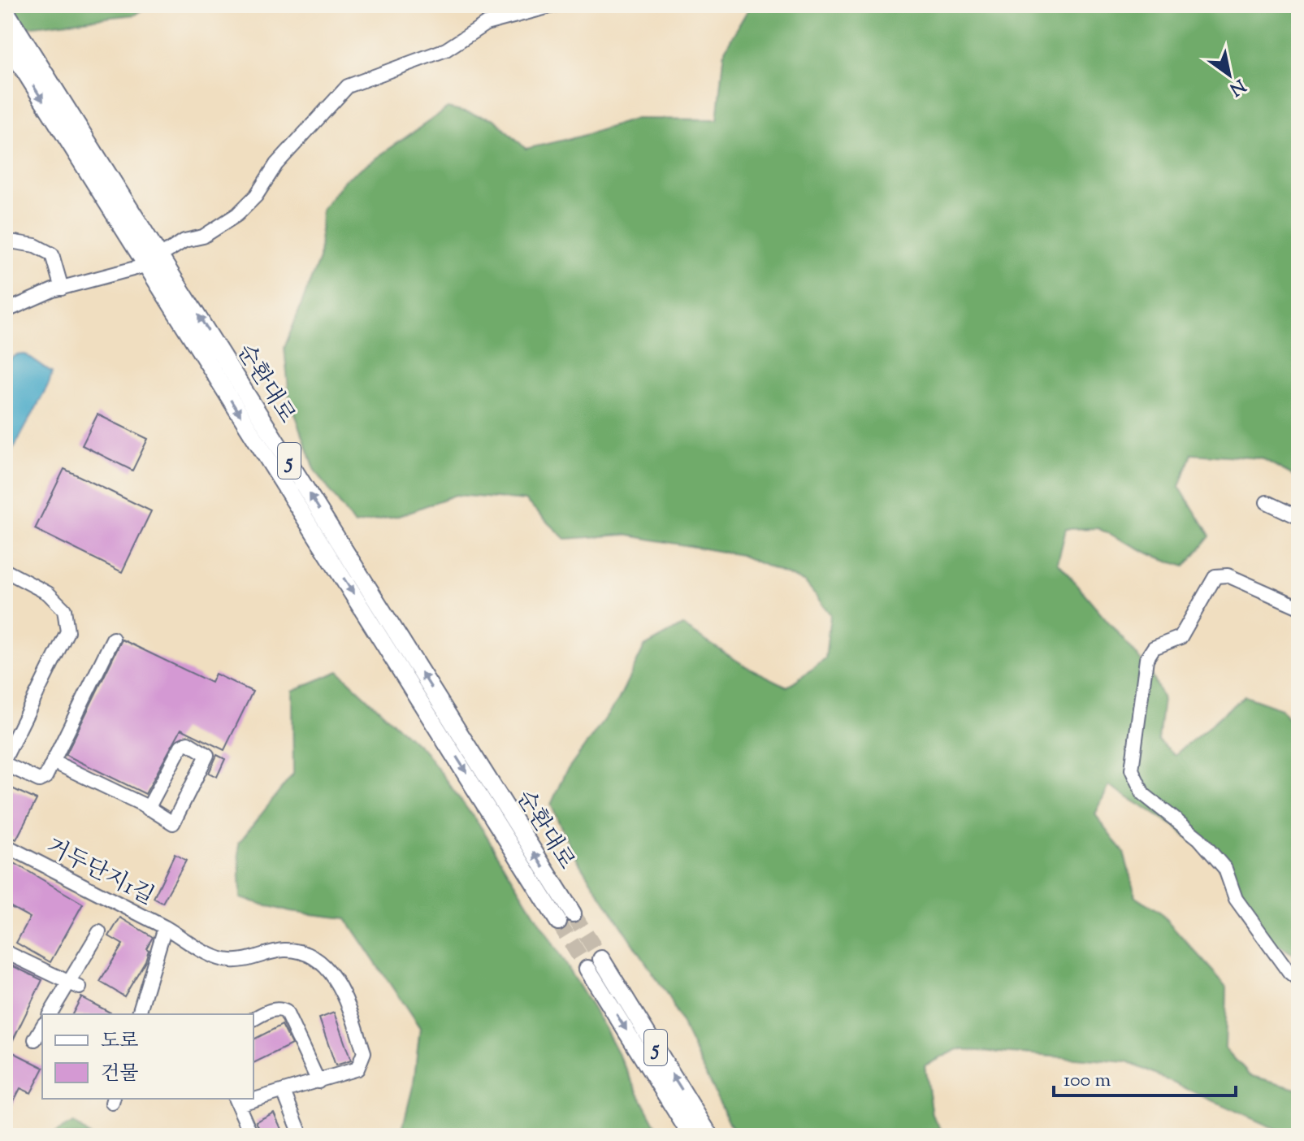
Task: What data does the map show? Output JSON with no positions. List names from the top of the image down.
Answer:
{
  "streets": {
    "main road": ["순환대로", "5"],
    "street": ["거두단지1길"]
  },
  "legend": ["도로", "건물"],
  "scale_bar": "100 m",
  "north": "bottom right"
}
